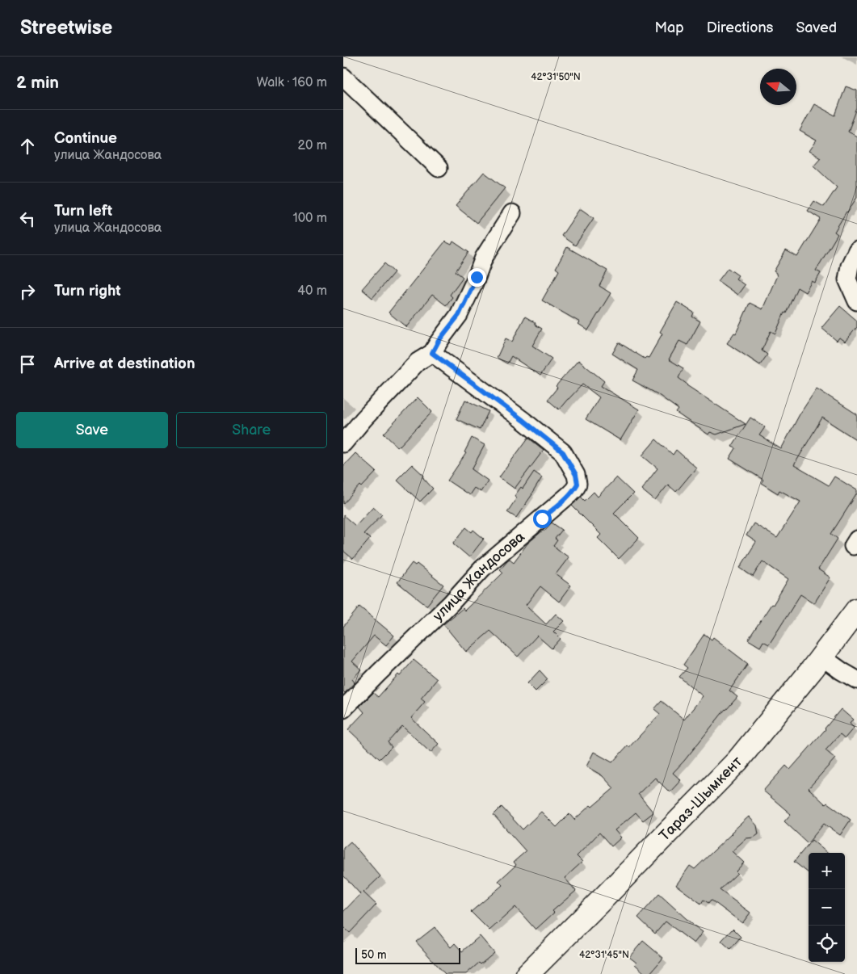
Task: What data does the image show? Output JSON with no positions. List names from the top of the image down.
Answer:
{
  "streets": {
    "main road": ["Тараз-Шымкент"],
    "street": ["улица Жандосова"]
  },
  "scale_bar": "50 m",
  "north": "left",
  "page": {
    "header": "Streetwise",
    "nav": ["Map", "Directions", "Saved"],
    "heading": ["2 min", "Walk · 160 m"],
    "list": [
      ["Continue", "улица Жандосова", "20 m"],
      ["Turn left", "улица Жандосова", "100 m"],
      ["Turn right", "40 m"],
      "Arrive at destination"
    ],
    "buttons": ["Save", "Share"],
    "map_buttons": ["+", "−"],
    "scale": "50 m"
  },
  "coordinates": ["42°31'50\"N", "42°31'45\"N"]
}
